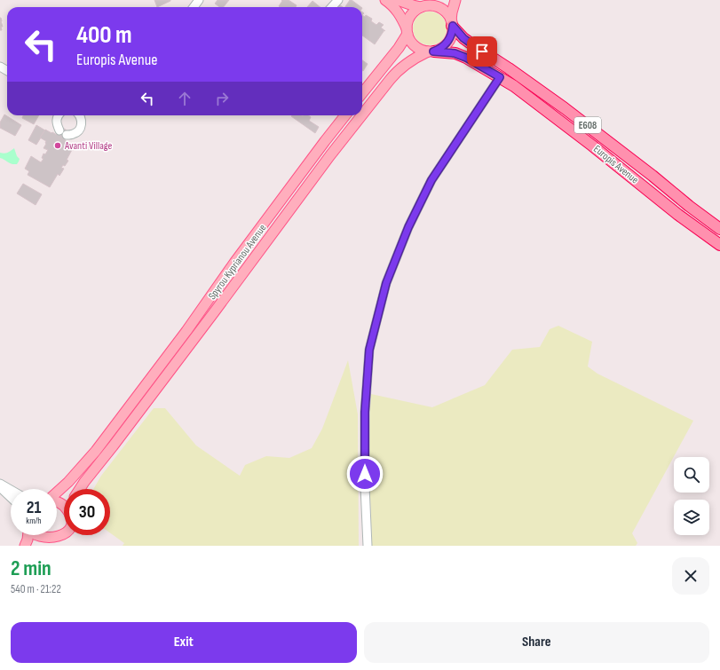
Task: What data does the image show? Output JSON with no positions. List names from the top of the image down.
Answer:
{
  "streets": {
    "highway": ["E608", "Europis Avenue"],
    "main road": ["Spyrou Kyprianou Avenue"]
  },
  "crossings": [
    ["Europis Avenue", "Spyrou Kyprianou Avenue"]
  ],
  "places": ["Avanti Village"],
  "page": {
    "turn": ["400 m", "Europis Avenue"],
    "speed": "21 km/h",
    "limit": "30",
    "heading": ["2 min", "540 m · 21:22"],
    "buttons": ["Exit", "Share"]
  }
}
